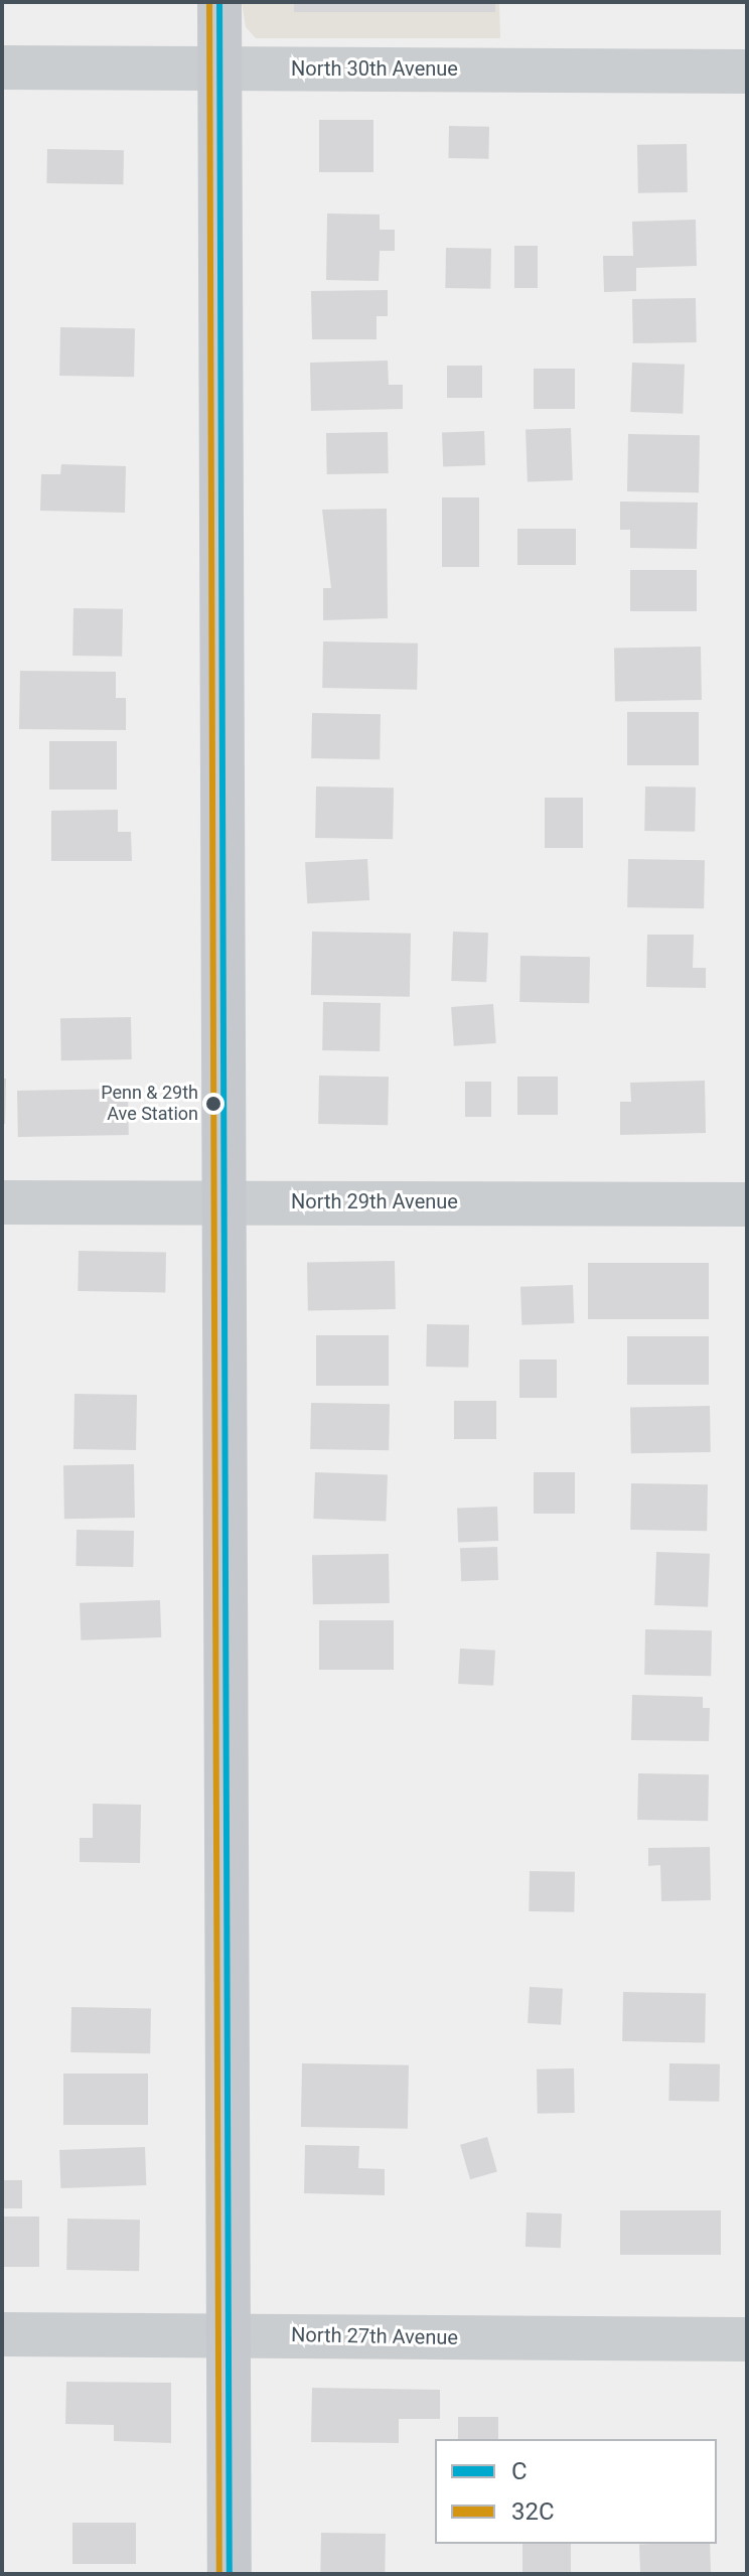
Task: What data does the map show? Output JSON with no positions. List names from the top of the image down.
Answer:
{
  "streets": {
    "street": ["North 30th Avenue", "North 29th Avenue", "North 27th Avenue"]
  },
  "places": ["Penn & 29th Ave Station"],
  "lines": ["transit line C", "transit line 32C"],
  "legend": ["C", "32C"]
}
